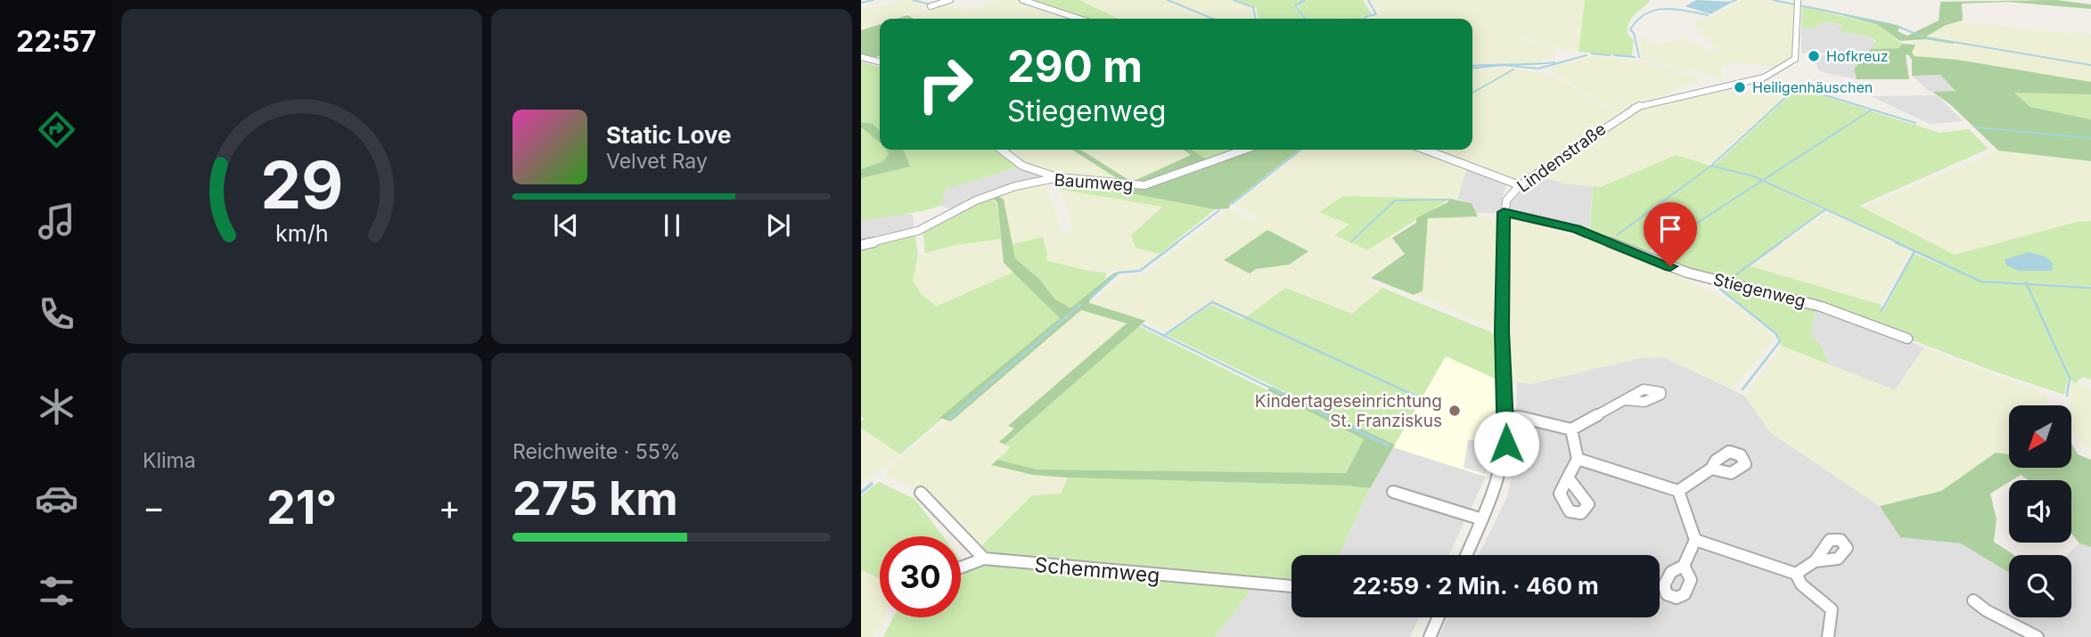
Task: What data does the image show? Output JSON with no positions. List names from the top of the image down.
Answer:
{
  "streets": {
    "street": [
      "Lindenstraße",
      "Baumweg",
      "Stiegenweg",
      "Schemmweg"
    ]
  },
  "crossings": [
    ["Lindenstraße", "Stiegenweg"]
  ],
  "places": ["Hofkreuz", "Heiligenhäuschen", "Kindertageseinrichtung St. Franziskus"],
  "north": "bottom left",
  "page": {
    "tabs": "22:57",
    "turn": ["290 m", "Stiegenweg"],
    "song": ["Static Love", "Velvet Ray"],
    "tile": [
      "Klima",
      ["Reichweite · 55%", "275 km"]
    ],
    "heat": ["−", "21°", "+"],
    "limit": "30",
    "trip": "22:59 · 2 Min. · 460 m",
    "gauge": ["29", "km/h"]
  }
}
